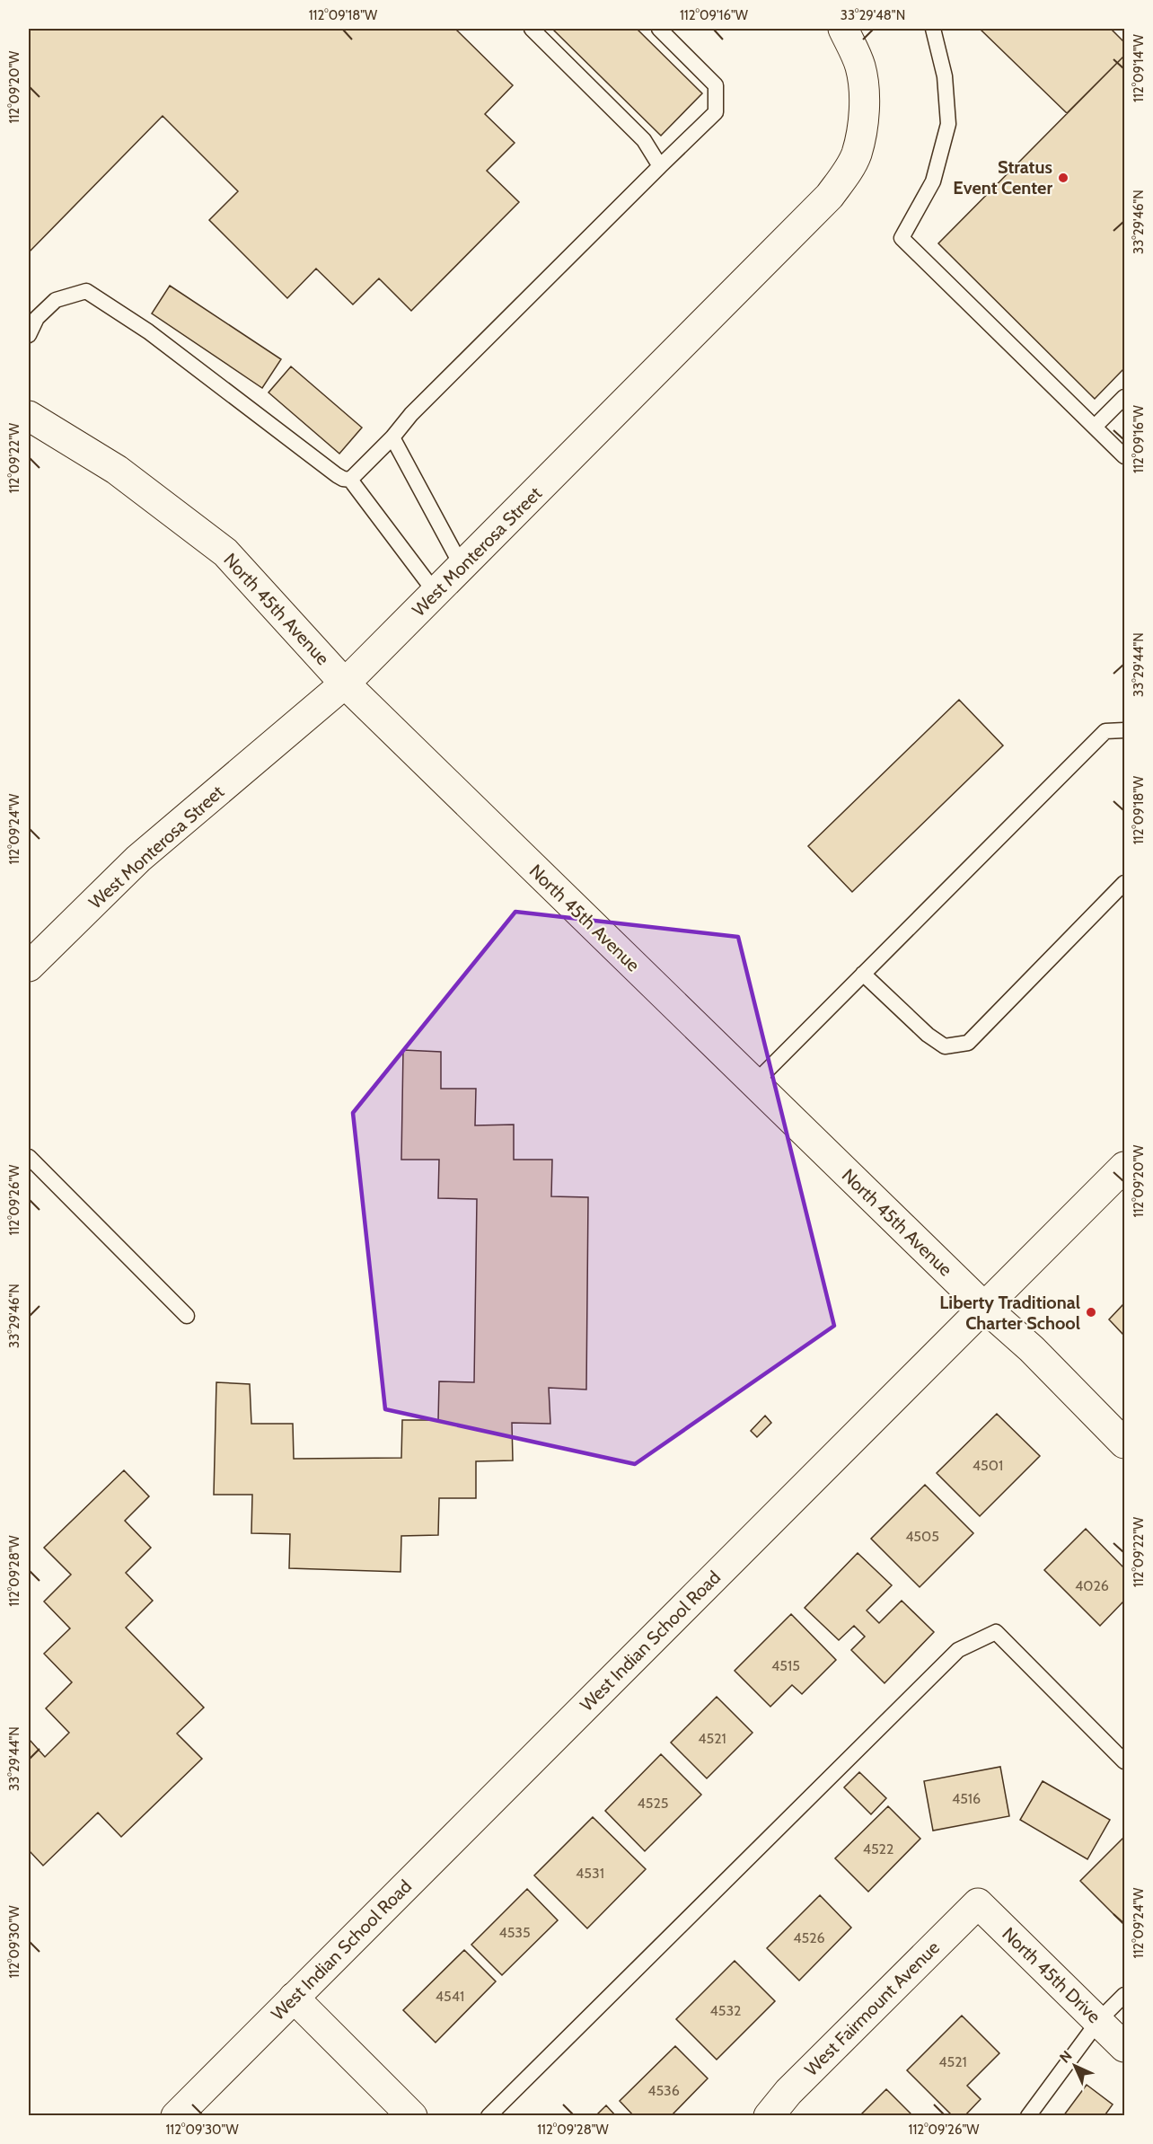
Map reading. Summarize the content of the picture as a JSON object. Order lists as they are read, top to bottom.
{
  "streets": {
    "street": [
      "West Monterosa Street",
      "North 45th Avenue",
      "West Indian School Road",
      "North 45th Drive",
      "West Fairmount Avenue"
    ]
  },
  "crossings": [
    ["West Monterosa Street", "North 45th Avenue"],
    ["North 45th Avenue", "West Indian School Road"],
    ["North 45th Drive", "West Fairmount Avenue"]
  ],
  "places": ["Stratus Event Center", "Liberty Traditional Charter School"],
  "house_numbers": [
    "4501",
    "4505",
    "4026",
    "4515",
    "4521",
    "4516",
    "4525",
    "4522",
    "4531",
    "4535",
    "4526",
    "4541",
    "4532",
    "4521",
    "4536"
  ],
  "north": "top left",
  "coordinates": [
    "112°09'18\"W",
    "112°09'16\"W",
    "33°29'48\"N",
    "112°09'14\"W",
    "112°09'20\"W",
    "33°29'46\"N",
    "112°09'22\"W",
    "33°29'44\"N",
    "112°09'24\"W",
    "112°09'26\"W",
    "112°09'28\"W",
    "112°09'30\"W"
  ]
}
